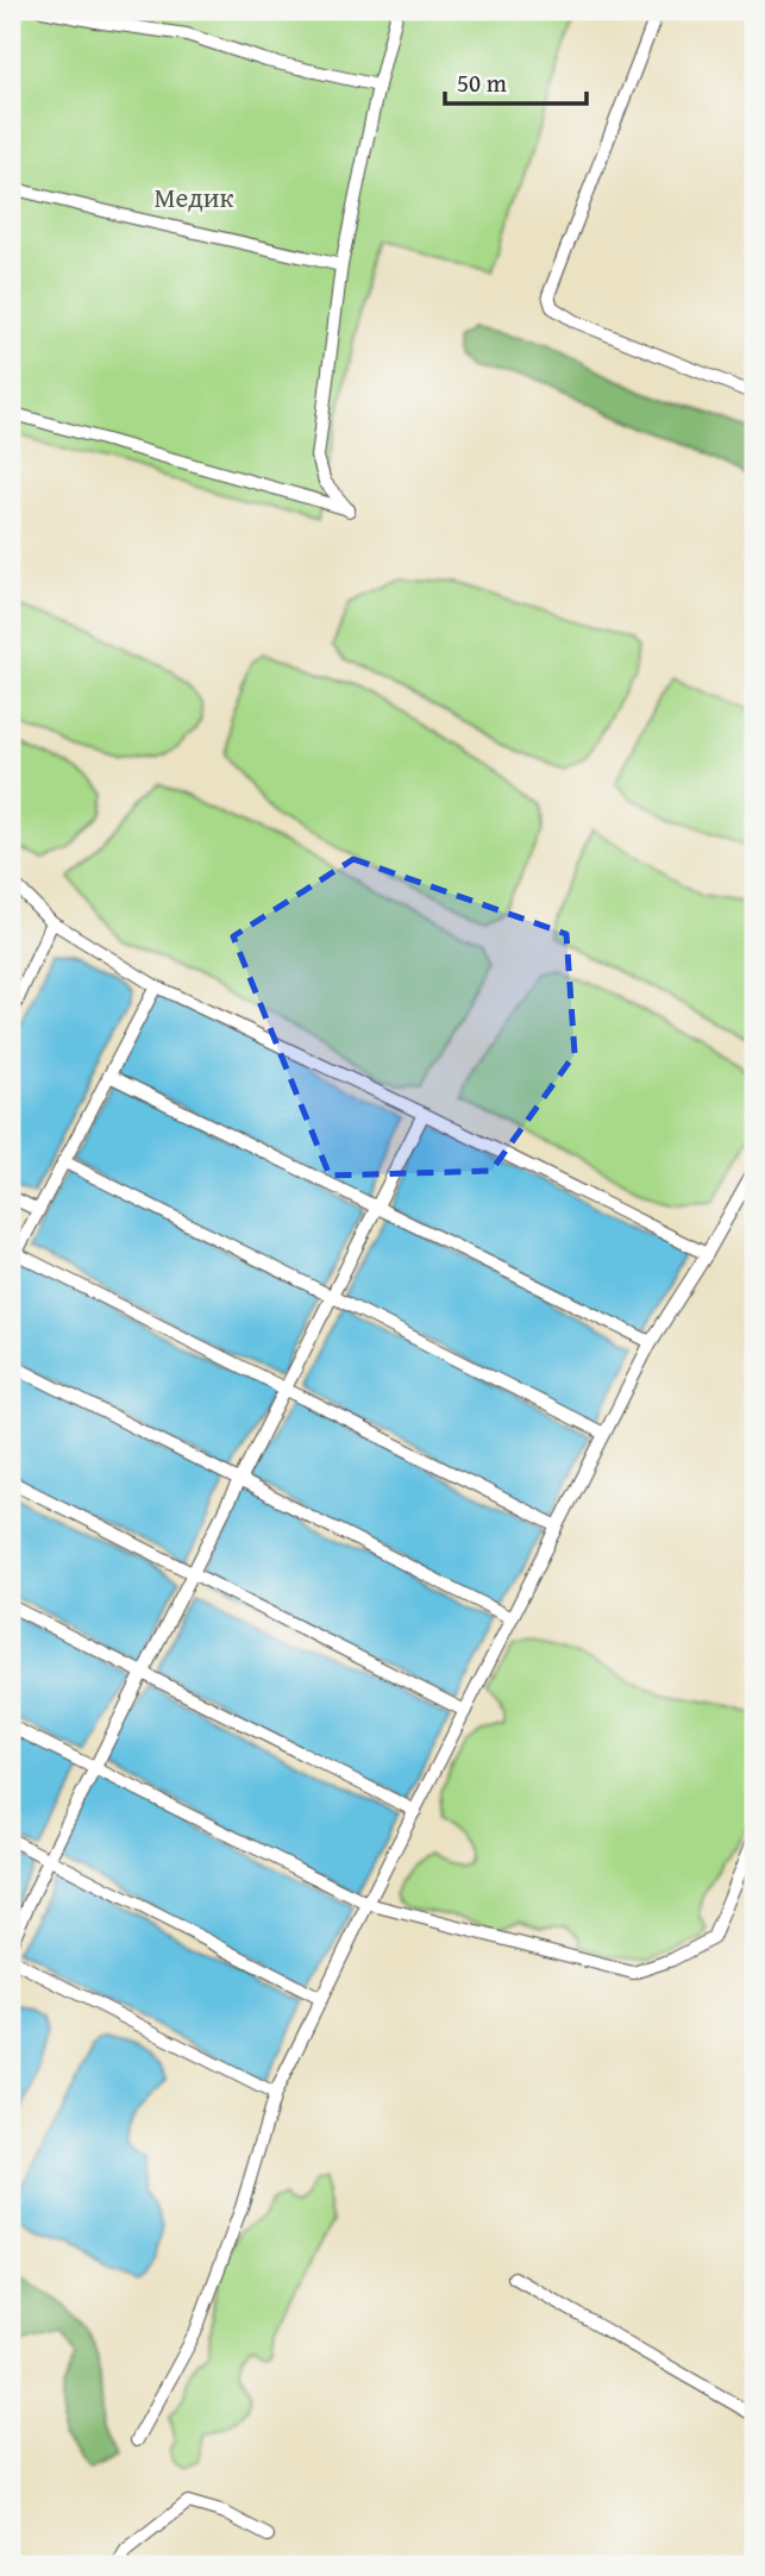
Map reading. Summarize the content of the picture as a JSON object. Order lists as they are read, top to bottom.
{
  "parks": ["Медик"],
  "scale_bar": "50 m"
}
